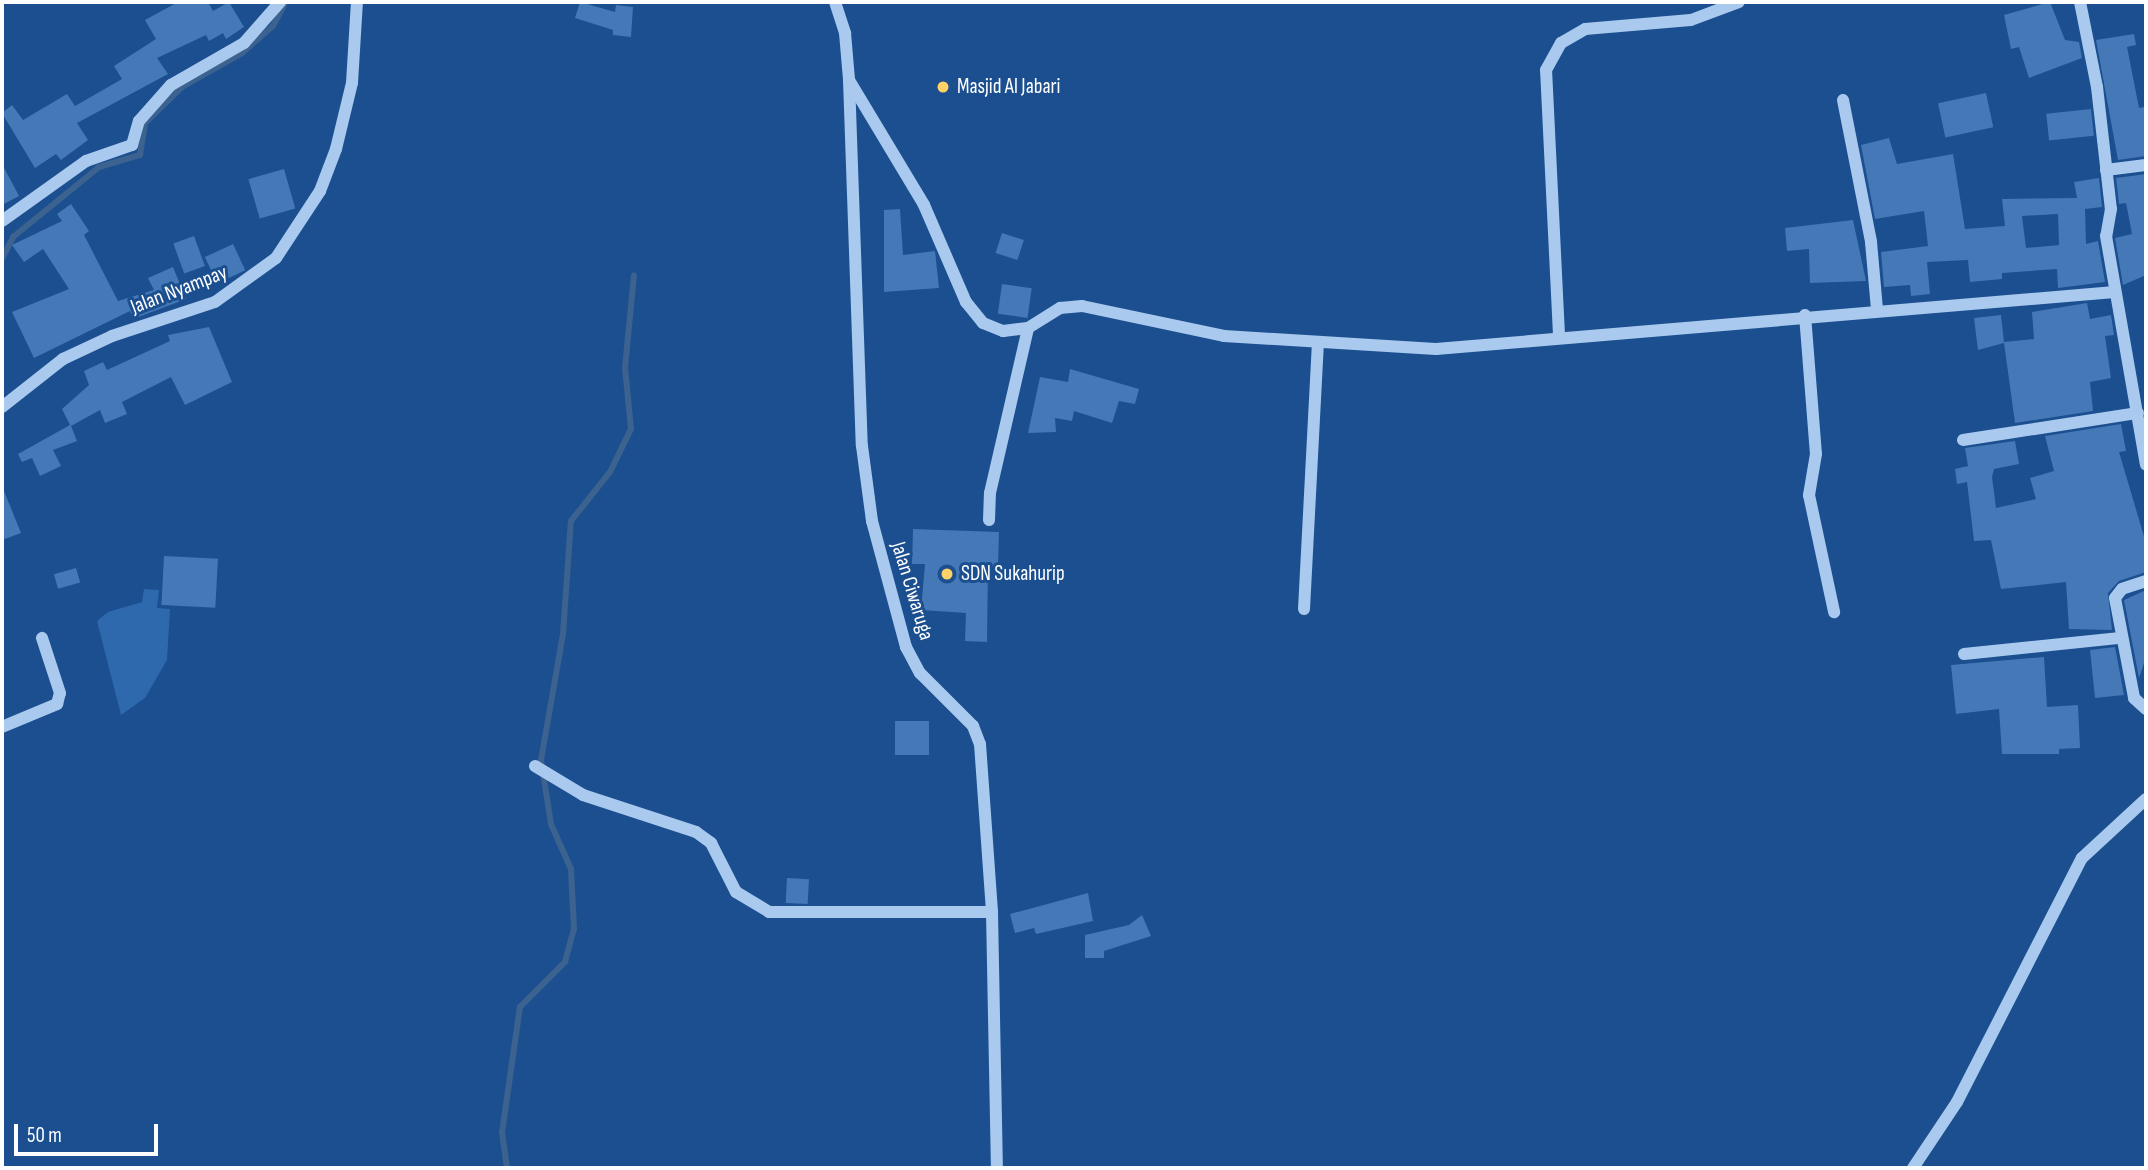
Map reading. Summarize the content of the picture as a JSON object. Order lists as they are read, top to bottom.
{
  "streets": {
    "street": ["Jalan Nyampay", "Jalan Ciwaruga"]
  },
  "places": ["Masjid Al Jabari", "SDN Sukahurip"],
  "scale_bar": "50 m"
}
